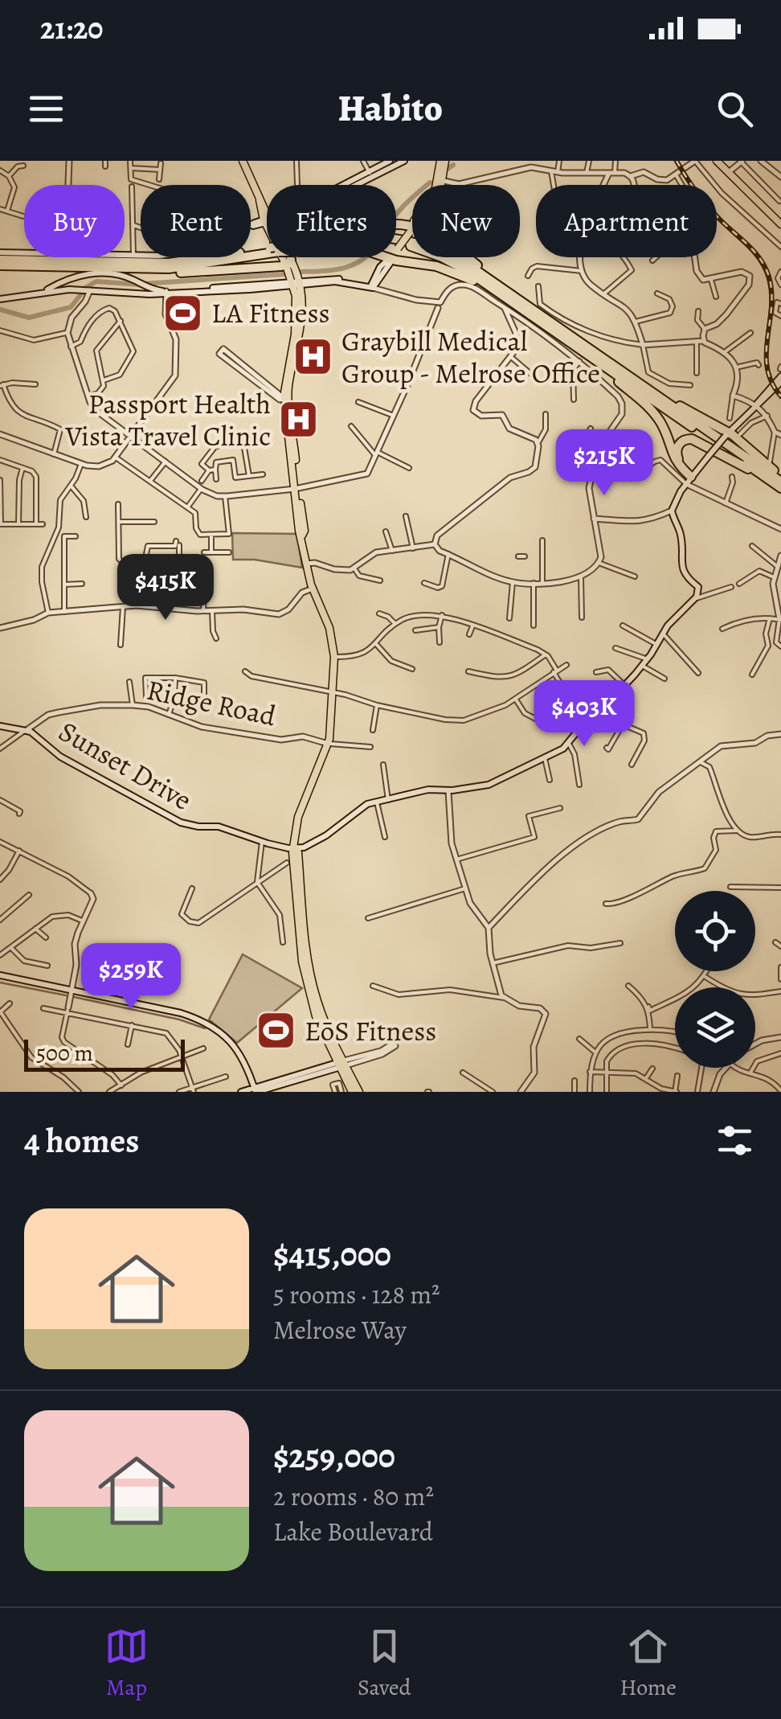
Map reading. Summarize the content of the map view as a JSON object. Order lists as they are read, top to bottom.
{
  "streets": {
    "main road": ["Sunset Drive"],
    "street": ["Ridge Road"]
  },
  "crossings": [
    ["Ridge Road", "Sunset Drive"]
  ],
  "places": {
    "sports": ["LA Fitness", "EōS Fitness"],
    "hospital": ["Graybill Medical Group - Melrose Office", "Passport Health Vista Travel Clinic"]
  },
  "scale_bar": "500 m",
  "page": {
    "status": "21:20",
    "header": "Habito",
    "chip": [
      "Buy",
      "Rent",
      "Filters",
      "New",
      "Apartment"
    ],
    "price": [
      "$215K",
      "$415K",
      "$403K",
      "$259K"
    ],
    "scale": "500 m",
    "heading": "4 homes",
    "list": [
      {
        "name": "$415,000",
        "note": "5 rooms · 128 m² · Melrose Way"
      },
      {
        "name": "$259,000",
        "note": "2 rooms · 80 m² · Lake Boulevard"
      }
    ],
    "tabs": ["Map", "Saved", "Home"]
  }
}
